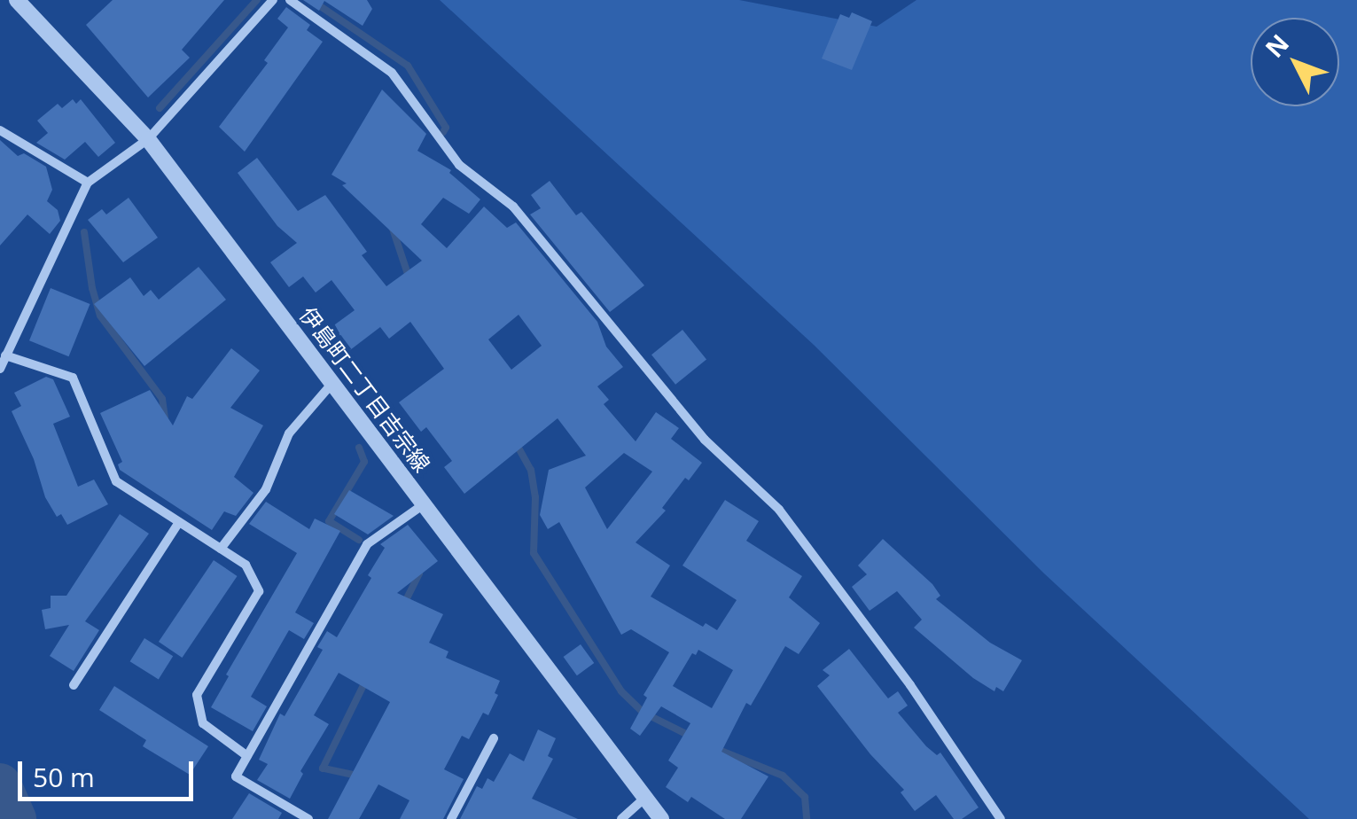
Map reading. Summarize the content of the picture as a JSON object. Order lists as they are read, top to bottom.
{
  "streets": {
    "street": ["伊島町二丁目吉宗線"]
  },
  "scale_bar": "50 m",
  "north": "top left"
}
